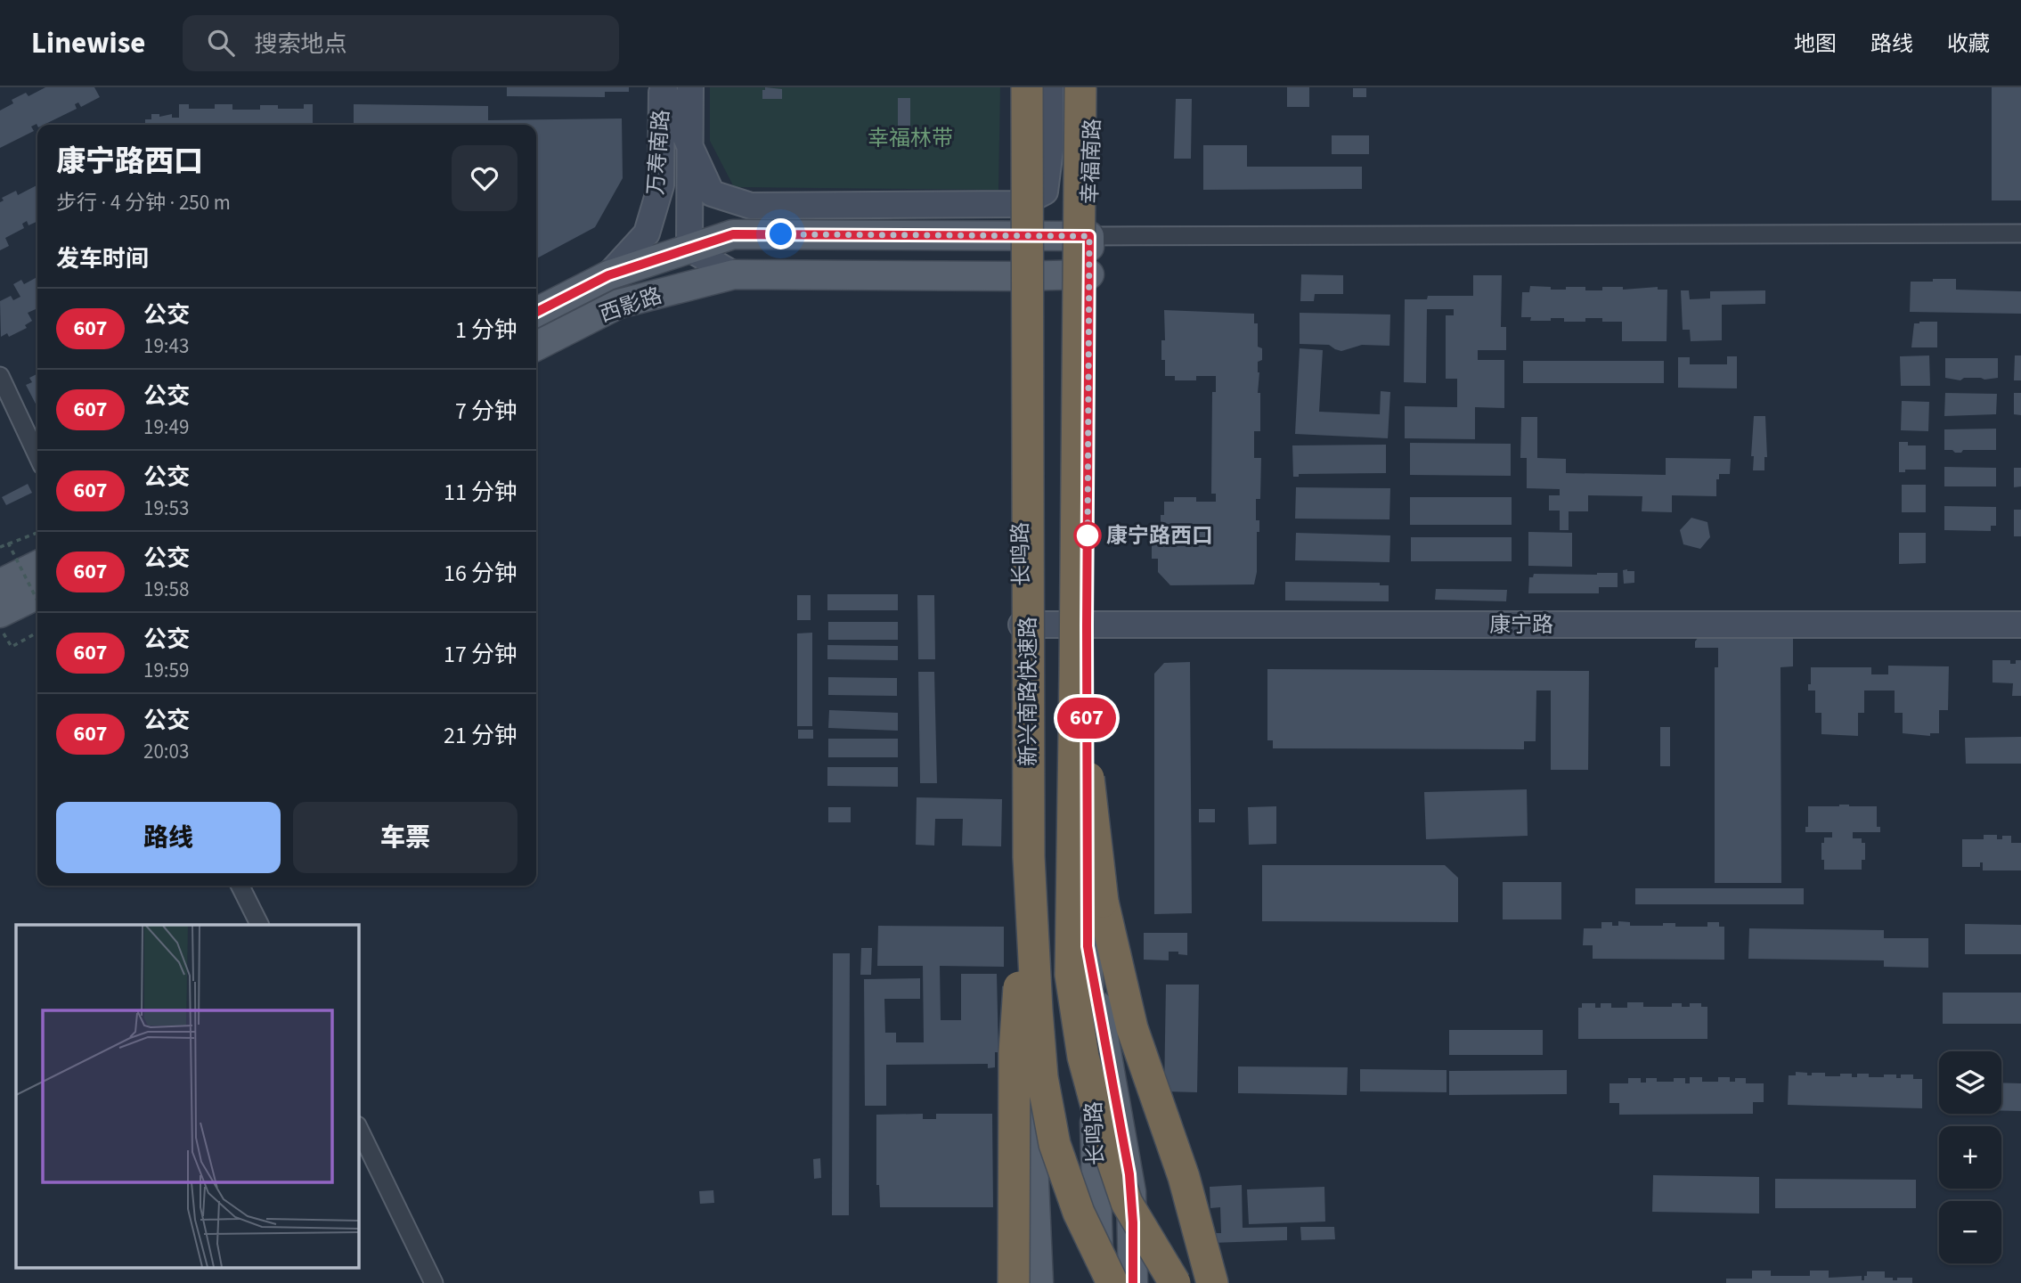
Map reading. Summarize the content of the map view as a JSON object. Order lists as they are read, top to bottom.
{
  "streets": {
    "highway": ["新兴南路快速路"],
    "main road": [
      "万寿南路",
      "幸福南路",
      "西影路",
      "长鸣路",
      "康宁路"
    ]
  },
  "crossings": [
    ["万寿南路", "西影路"],
    ["幸福南路", "长鸣路"],
    ["西影路", "长鸣路"],
    ["长鸣路", "康宁路"]
  ],
  "parks": ["幸福林带"],
  "places": ["康宁路西口"],
  "lines": ["bus line 607"],
  "page": {
    "header": "Linewise",
    "search": "搜索地点",
    "nav": ["地图", "路线", "收藏"],
    "on_map": "607",
    "heading": [
      ["康宁路西口", "步行 · 4 分钟 · 250 m"],
      "发车时间"
    ],
    "list": [
      {
        "mark": "607",
        "name": "公交",
        "note": "19:43",
        "value": "1 分钟"
      },
      {
        "mark": "607",
        "name": "公交",
        "note": "19:49",
        "value": "7 分钟"
      },
      {
        "mark": "607",
        "name": "公交",
        "note": "19:53",
        "value": "11 分钟"
      },
      {
        "mark": "607",
        "name": "公交",
        "note": "19:58",
        "value": "16 分钟"
      },
      {
        "mark": "607",
        "name": "公交",
        "note": "19:59",
        "value": "17 分钟"
      },
      {
        "mark": "607",
        "name": "公交",
        "note": "20:03",
        "value": "21 分钟"
      }
    ],
    "buttons": ["路线", "车票"],
    "map_buttons": ["+", "−"]
  }
}
